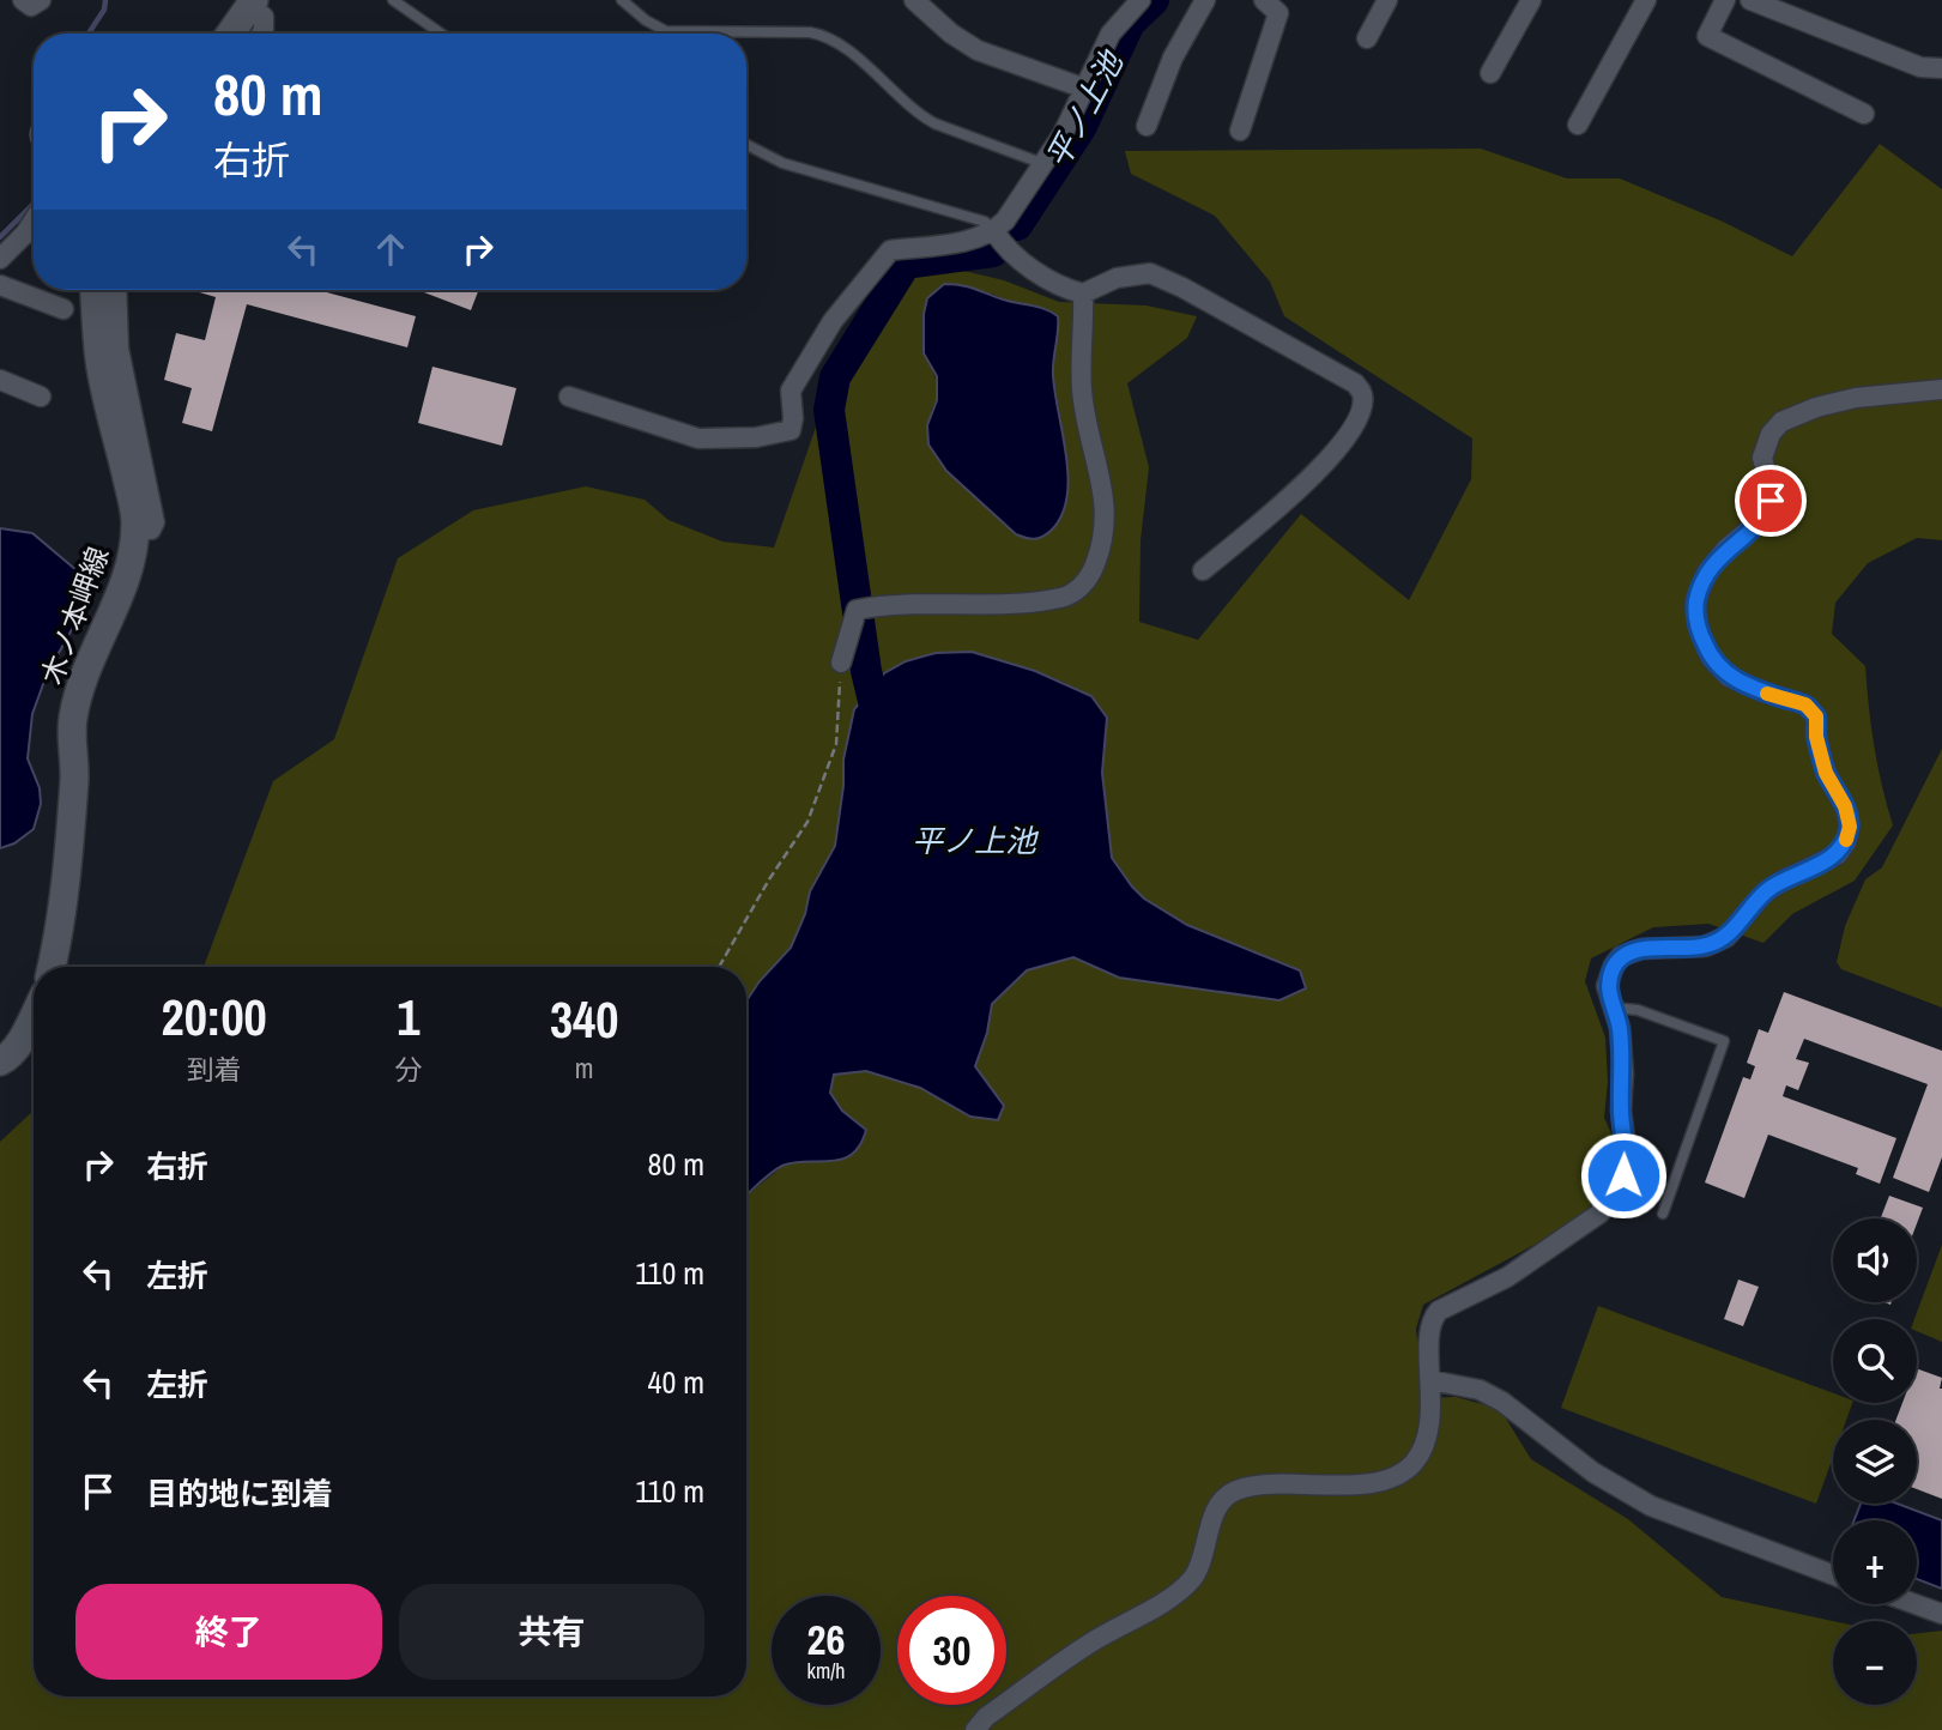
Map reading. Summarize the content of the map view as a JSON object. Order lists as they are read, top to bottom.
{
  "streets": {
    "main road": ["木ノ本岬線"]
  },
  "water": ["平ノ上池"],
  "page": {
    "turn": ["80 m", "右折"],
    "eta": [
      "20:00",
      "到着",
      "1",
      "分",
      "340",
      "m"
    ],
    "list": [
      {
        "name": "右折",
        "value": "80 m"
      },
      {
        "name": "左折",
        "value": "110 m"
      },
      {
        "name": "左折",
        "value": "40 m"
      },
      {
        "name": "目的地に到着",
        "value": "110 m"
      }
    ],
    "map_buttons": ["+", "−"],
    "buttons": ["終了", "共有"],
    "speed": "26 km/h",
    "limit": "30"
  }
}
